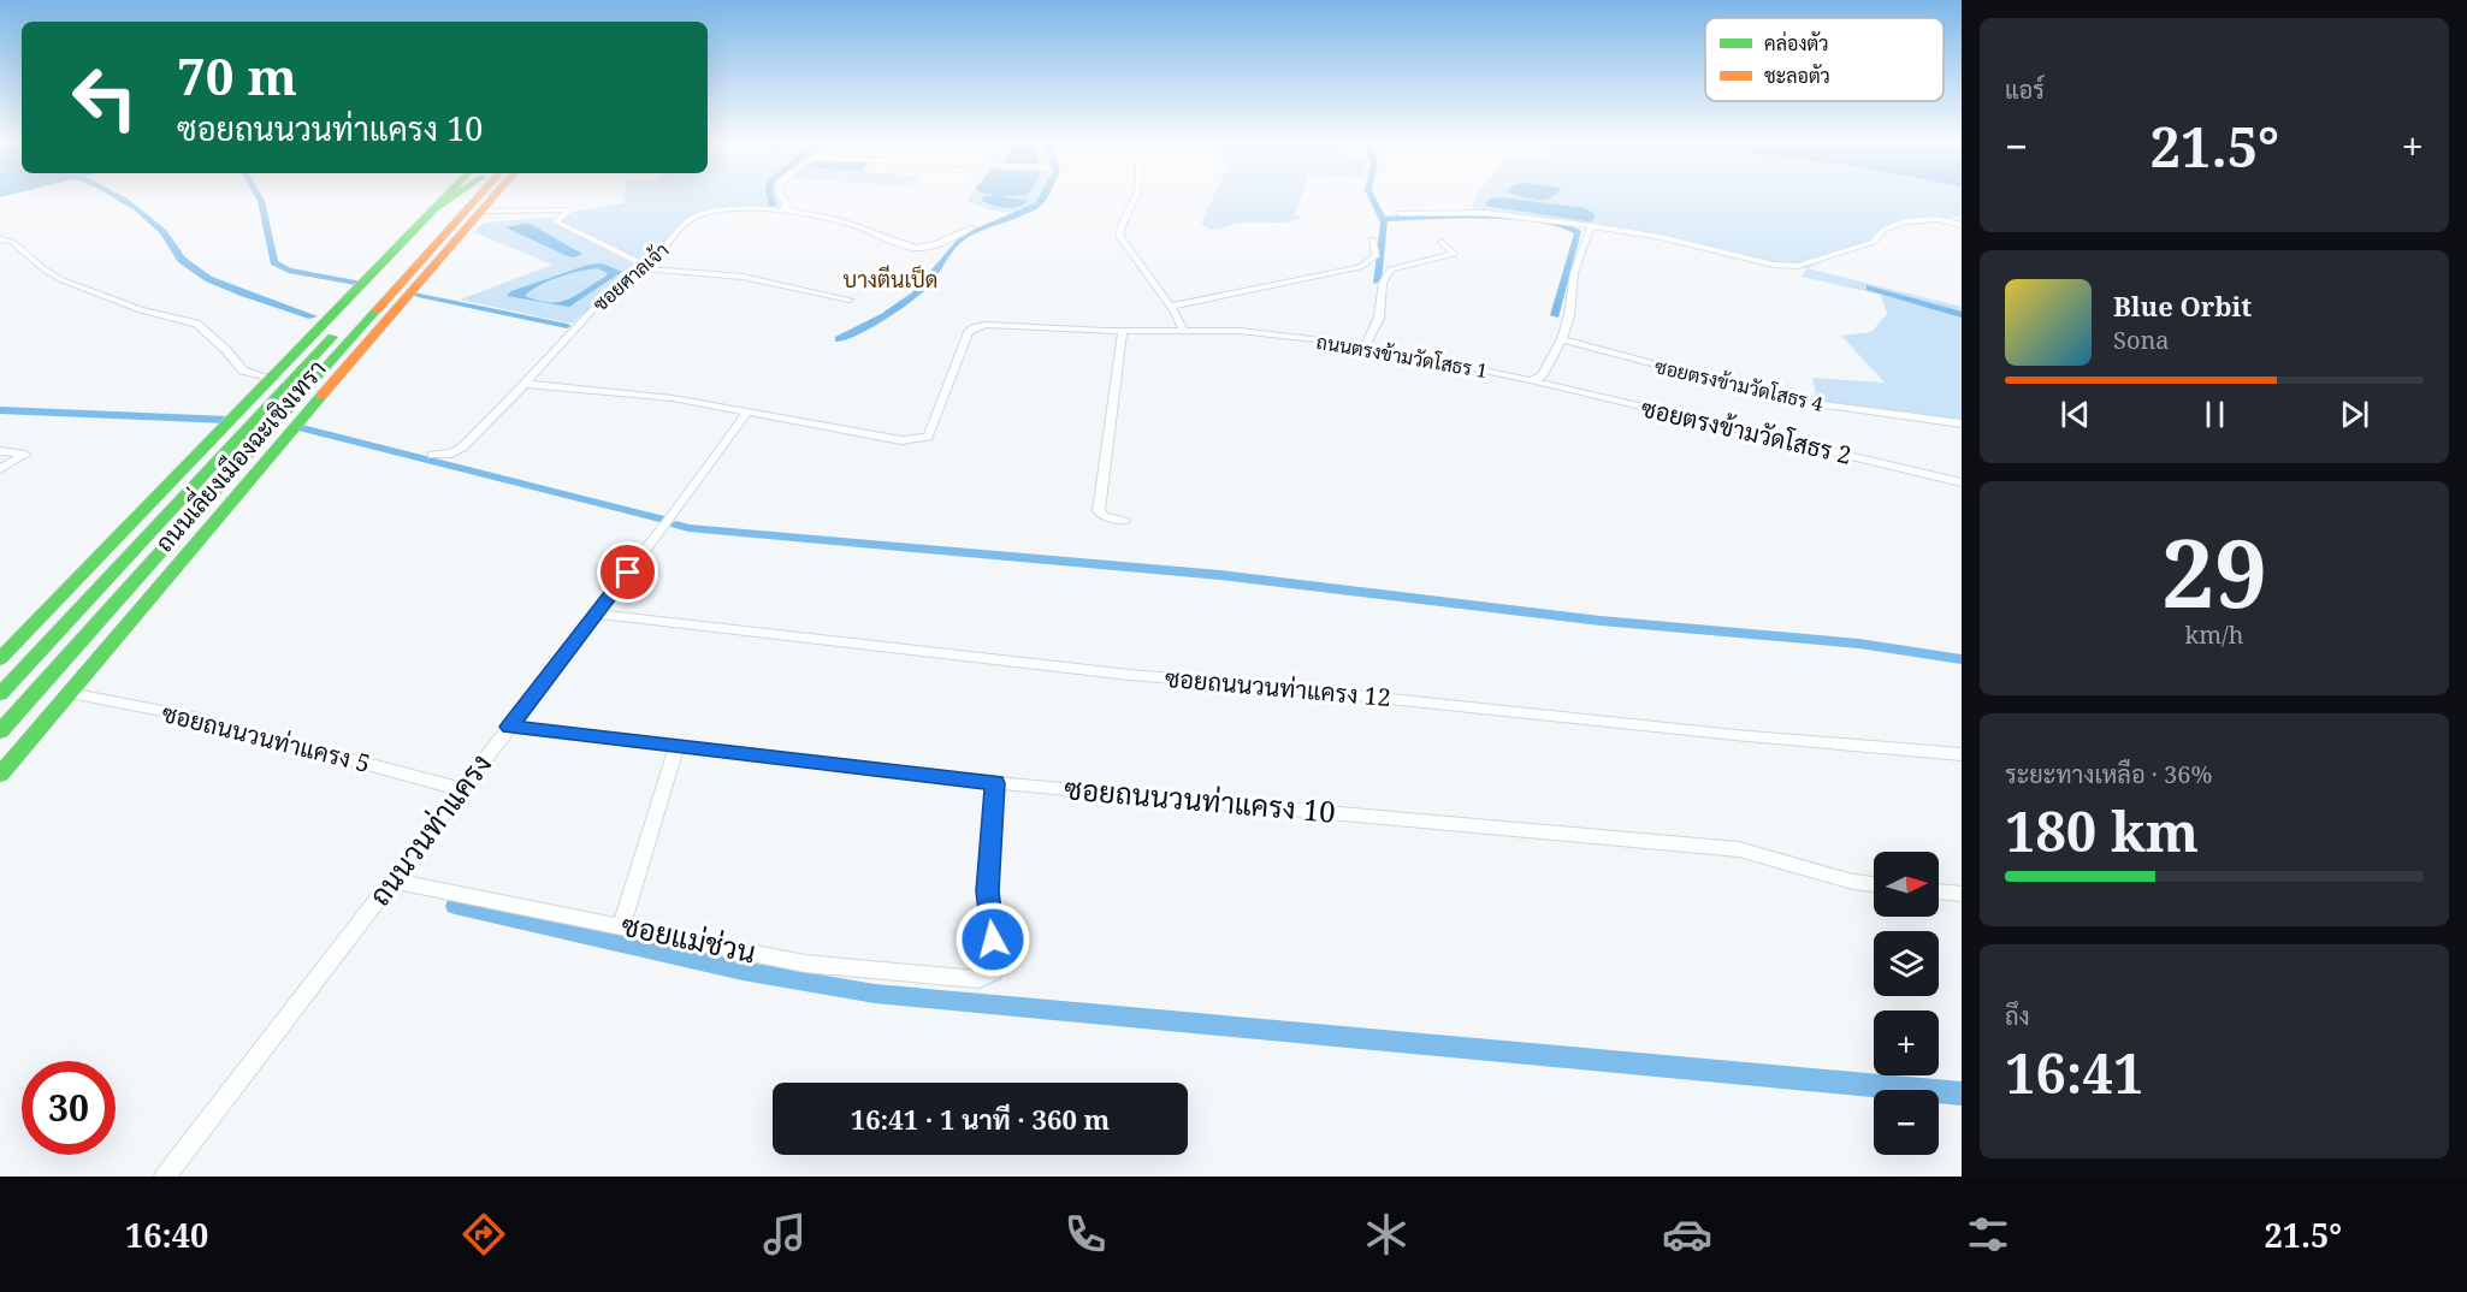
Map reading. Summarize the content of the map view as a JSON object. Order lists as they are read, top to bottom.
{
  "streets": {
    "main road": ["ถนนเลี่ยงเมืองฉะเชิงเทรา"],
    "street": [
      "ซอยศาลเจ้า",
      "ถนนตรงข้ามวัดโสธร 1",
      "ซอยตรงข้ามวัดโสธร 4",
      "ซอยตรงข้ามวัดโสธร 2",
      "ซอยถนนวนท่าแครง 12",
      "ซอยถนนวนท่าแครง 5",
      "ซอยถนนวนท่าแครง 10",
      "ถนนวนท่าแครง",
      "ซอยแม่ช่วน"
    ]
  },
  "crossings": [
    ["ถนนตรงข้ามวัดโสธร 1", "ซอยตรงข้ามวัดโสธร 2"],
    ["ถนนตรงข้ามวัดโสธร 1", "ถนนวนท่าแครง"],
    ["ถนนเลี่ยงเมืองฉะเชิงเทรา", "ซอยถนนวนท่าแครง 5"],
    ["ซอยถนนวนท่าแครง 12", "ถนนวนท่าแครง"],
    ["ซอยถนนวนท่าแครง 5", "ถนนวนท่าแครง"],
    ["ซอยถนนวนท่าแครง 10", "ถนนวนท่าแครง"],
    ["ซอยถนนวนท่าแครง 10", "ซอยแม่ช่วน"],
    ["ถนนวนท่าแครง", "ซอยแม่ช่วน"]
  ],
  "districts": ["บางตีนเป็ด"],
  "legend": ["คล่องตัว", "ชะลอตัว"],
  "north": "right",
  "page": {
    "tile": [
      "แอร์",
      ["29", "km/h"],
      ["ระยะทางเหลือ · 36%", "180 km"],
      ["ถึง", "16:41"]
    ],
    "turn": ["70 m", "ซอยถนนวนท่าแครง 10"],
    "heat": ["−", "21.5°", "+"],
    "song": ["Blue Orbit", "Sona"],
    "map_buttons": ["+", "−"],
    "limit": "30",
    "trip": "16:41 · 1 นาที · 360 m",
    "tabs": ["16:40", "21.5°"]
  }
}
